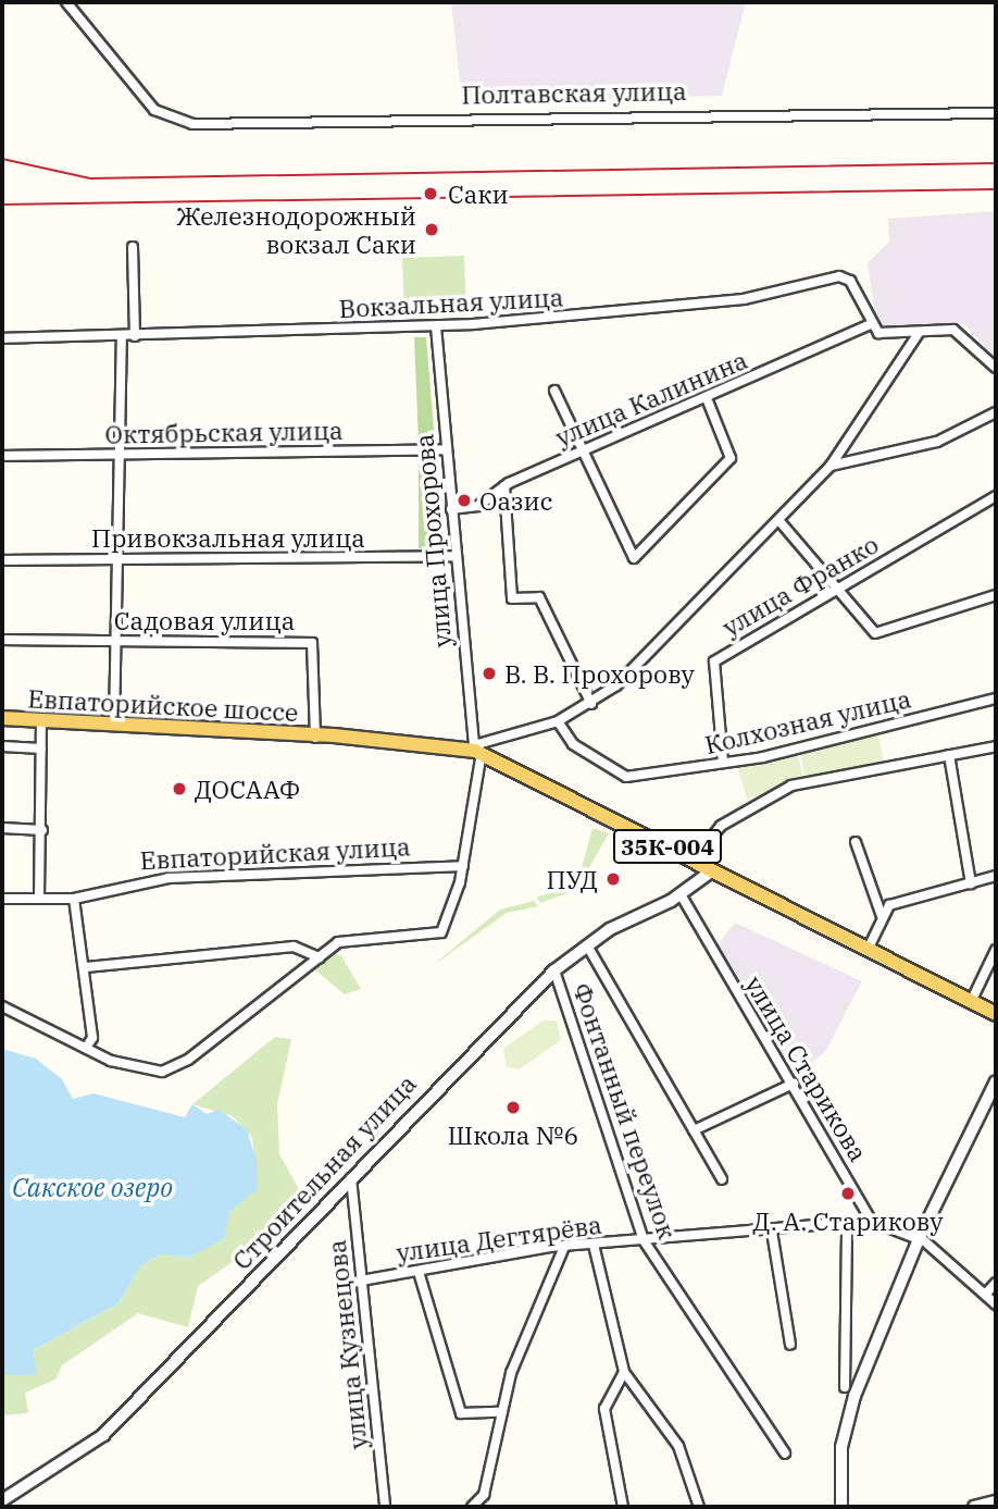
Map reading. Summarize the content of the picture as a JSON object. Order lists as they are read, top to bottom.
{
  "streets": {
    "main road": ["Евпаторийское шоссе", "35К-004"],
    "street": [
      "Полтавская улица",
      "Вокзальная улица",
      "улица Калинина",
      "Октябрьская улица",
      "Привокзальная улица",
      "улица Прохорова",
      "улица Франко",
      "Садовая улица",
      "Колхозная улица",
      "Евпаторийская улица",
      "улица Старикова",
      "Фонтанный переулок",
      "Строительная улица",
      "улица Дегтярёва",
      "улица Кузнецова"
    ]
  },
  "crossings": [
    ["Вокзальная улица", "улица Калинина"],
    ["Вокзальная улица", "улица Прохорова"],
    ["улица Калинина", "улица Прохорова"],
    ["Октябрьская улица", "улица Прохорова"],
    ["Привокзальная улица", "улица Прохорова"],
    ["улица Прохорова", "Евпаторийское шоссе"],
    ["улица Франко", "Колхозная улица"],
    ["Садовая улица", "Евпаторийское шоссе"],
    ["Евпаторийское шоссе", "Строительная улица"],
    ["улица Старикова", "Строительная улица"],
    ["улица Старикова", "улица Дегтярёва"],
    ["Фонтанный переулок", "Строительная улица"],
    ["Фонтанный переулок", "улица Дегтярёва"],
    ["Строительная улица", "улица Кузнецова"],
    ["улица Дегтярёва", "улица Кузнецова"]
  ],
  "water": ["Сакское озеро"],
  "places": [
    "Саки",
    "Железнодорожный вокзал Саки",
    "Оазис",
    "В. В. Прохорову",
    "ДОСААФ",
    "ПУД",
    "Школа №6",
    "Д. А. Старикову"
  ]
}
